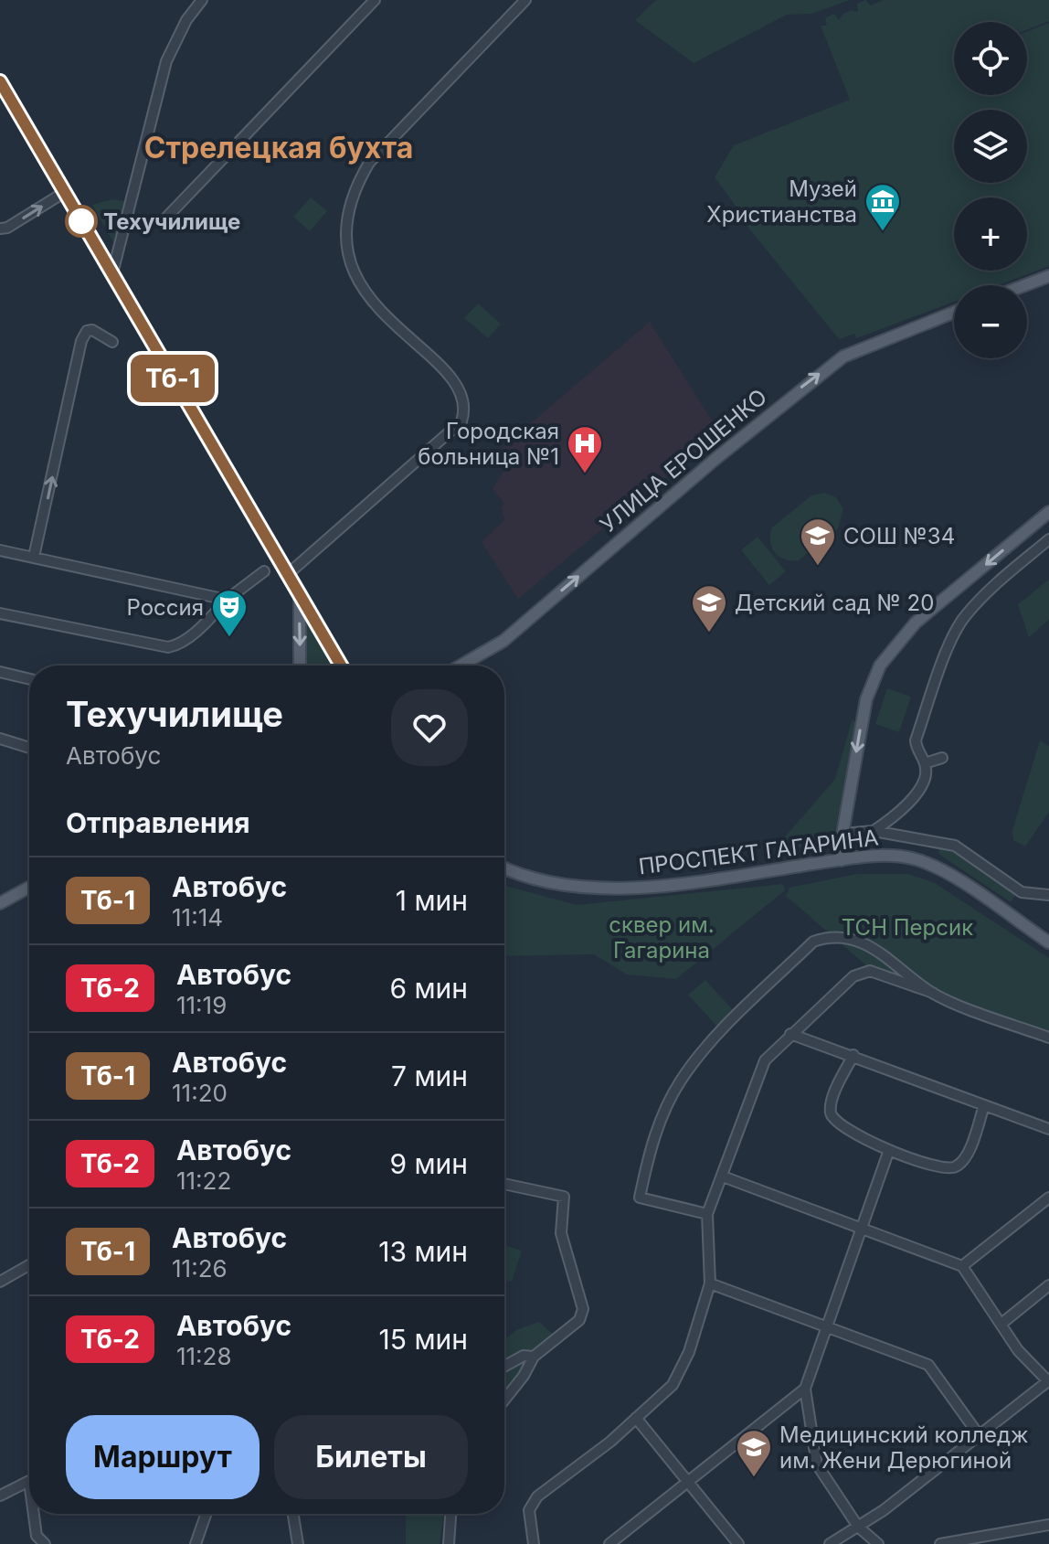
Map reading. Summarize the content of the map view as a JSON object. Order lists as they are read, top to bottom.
{
  "streets": {
    "main road": ["УЛИЦА ЕРОШЕНКО", "ПРОСПЕКТ ГАГАРИНА"]
  },
  "one_way": ["УЛИЦА ЕРОШЕНКО"],
  "districts": ["Стрелецкая бухта"],
  "parks": ["сквер им. Гагарина", "ТСН Персик"],
  "places": {
    "other": ["Техучилище"],
    "museum": ["Музей Христианства"],
    "hospital": ["Городская больница №1"],
    "school or university": ["СОШ №34", "Детский сад № 20", "Медицинский колледж им. Жени Дерюгиной"],
    "theatre": ["Россия"]
  },
  "lines": ["bus line Тб-1"],
  "page": {
    "on_map": "Тб-1",
    "map_buttons": ["+", "−"],
    "heading": [
      ["Техучилище", "Автобус"],
      "Отправления"
    ],
    "list": [
      {
        "mark": "Тб-1",
        "name": "Автобус",
        "note": "11:14",
        "value": "1 мин"
      },
      {
        "mark": "Тб-2",
        "name": "Автобус",
        "note": "11:19",
        "value": "6 мин"
      },
      {
        "mark": "Тб-1",
        "name": "Автобус",
        "note": "11:20",
        "value": "7 мин"
      },
      {
        "mark": "Тб-2",
        "name": "Автобус",
        "note": "11:22",
        "value": "9 мин"
      },
      {
        "mark": "Тб-1",
        "name": "Автобус",
        "note": "11:26",
        "value": "13 мин"
      },
      {
        "mark": "Тб-2",
        "name": "Автобус",
        "note": "11:28",
        "value": "15 мин"
      }
    ],
    "buttons": ["Маршрут", "Билеты"]
  }
}
